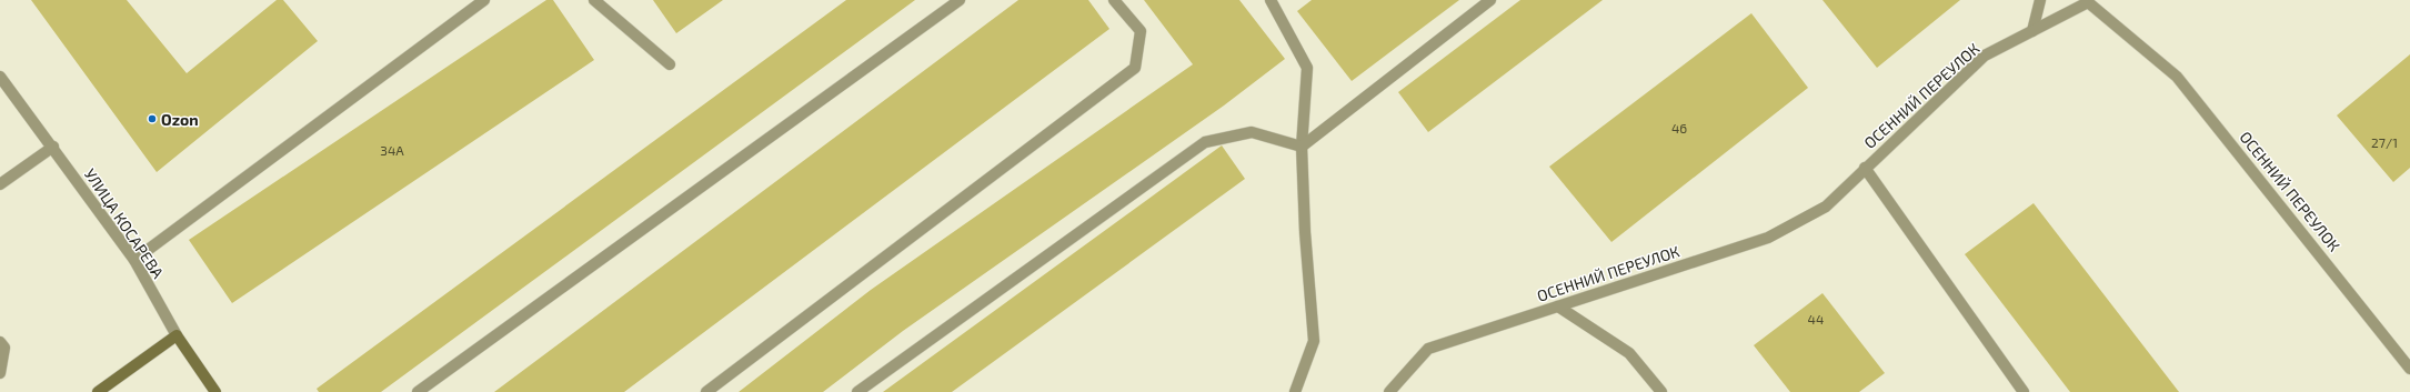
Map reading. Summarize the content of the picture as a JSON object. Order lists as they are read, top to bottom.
{
  "streets": {
    "street": ["ОСЕННИЙ ПЕРЕУЛОК", "УЛИЦА КОСАРЕВА"]
  },
  "places": ["Ozon"],
  "house_numbers": [
    "46",
    "27/1",
    "34А",
    "44"
  ]
}
